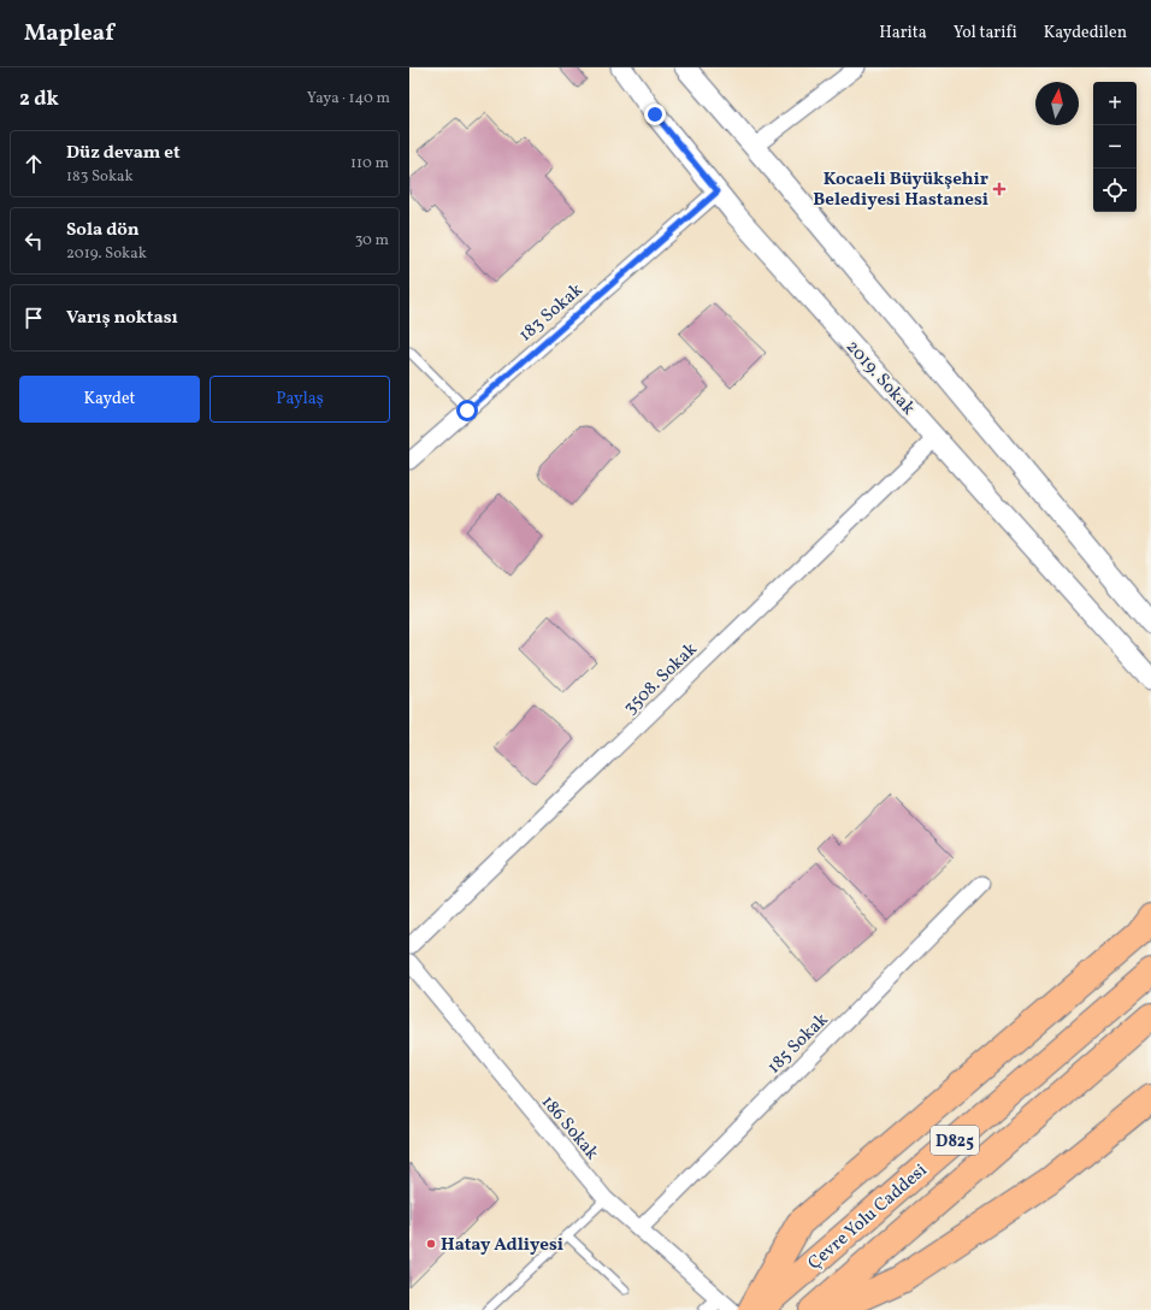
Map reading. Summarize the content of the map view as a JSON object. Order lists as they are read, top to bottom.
{
  "streets": {
    "highway": ["D825", "Çevre Yolu Caddesi"],
    "street": [
      "183 Sokak",
      "2019. Sokak",
      "3508. Sokak",
      "185 Sokak",
      "186 Sokak"
    ]
  },
  "crossings": [
    ["183 Sokak", "2019. Sokak"],
    ["2019. Sokak", "3508. Sokak"],
    ["185 Sokak", "186 Sokak"]
  ],
  "places": {
    "health": ["Kocaeli Büyükşehir Belediyesi Hastanesi"],
    "other": ["Hatay Adliyesi"]
  },
  "north": "top",
  "page": {
    "header": "Mapleaf",
    "nav": ["Harita", "Yol tarifi", "Kaydedilen"],
    "heading": ["2 dk", "Yaya · 140 m"],
    "map_buttons": ["+", "−"],
    "list": [
      ["Düz devam et", "183 Sokak", "110 m"],
      ["Sola dön", "2019. Sokak", "30 m"],
      "Varış noktası"
    ],
    "buttons": ["Kaydet", "Paylaş"]
  }
}
